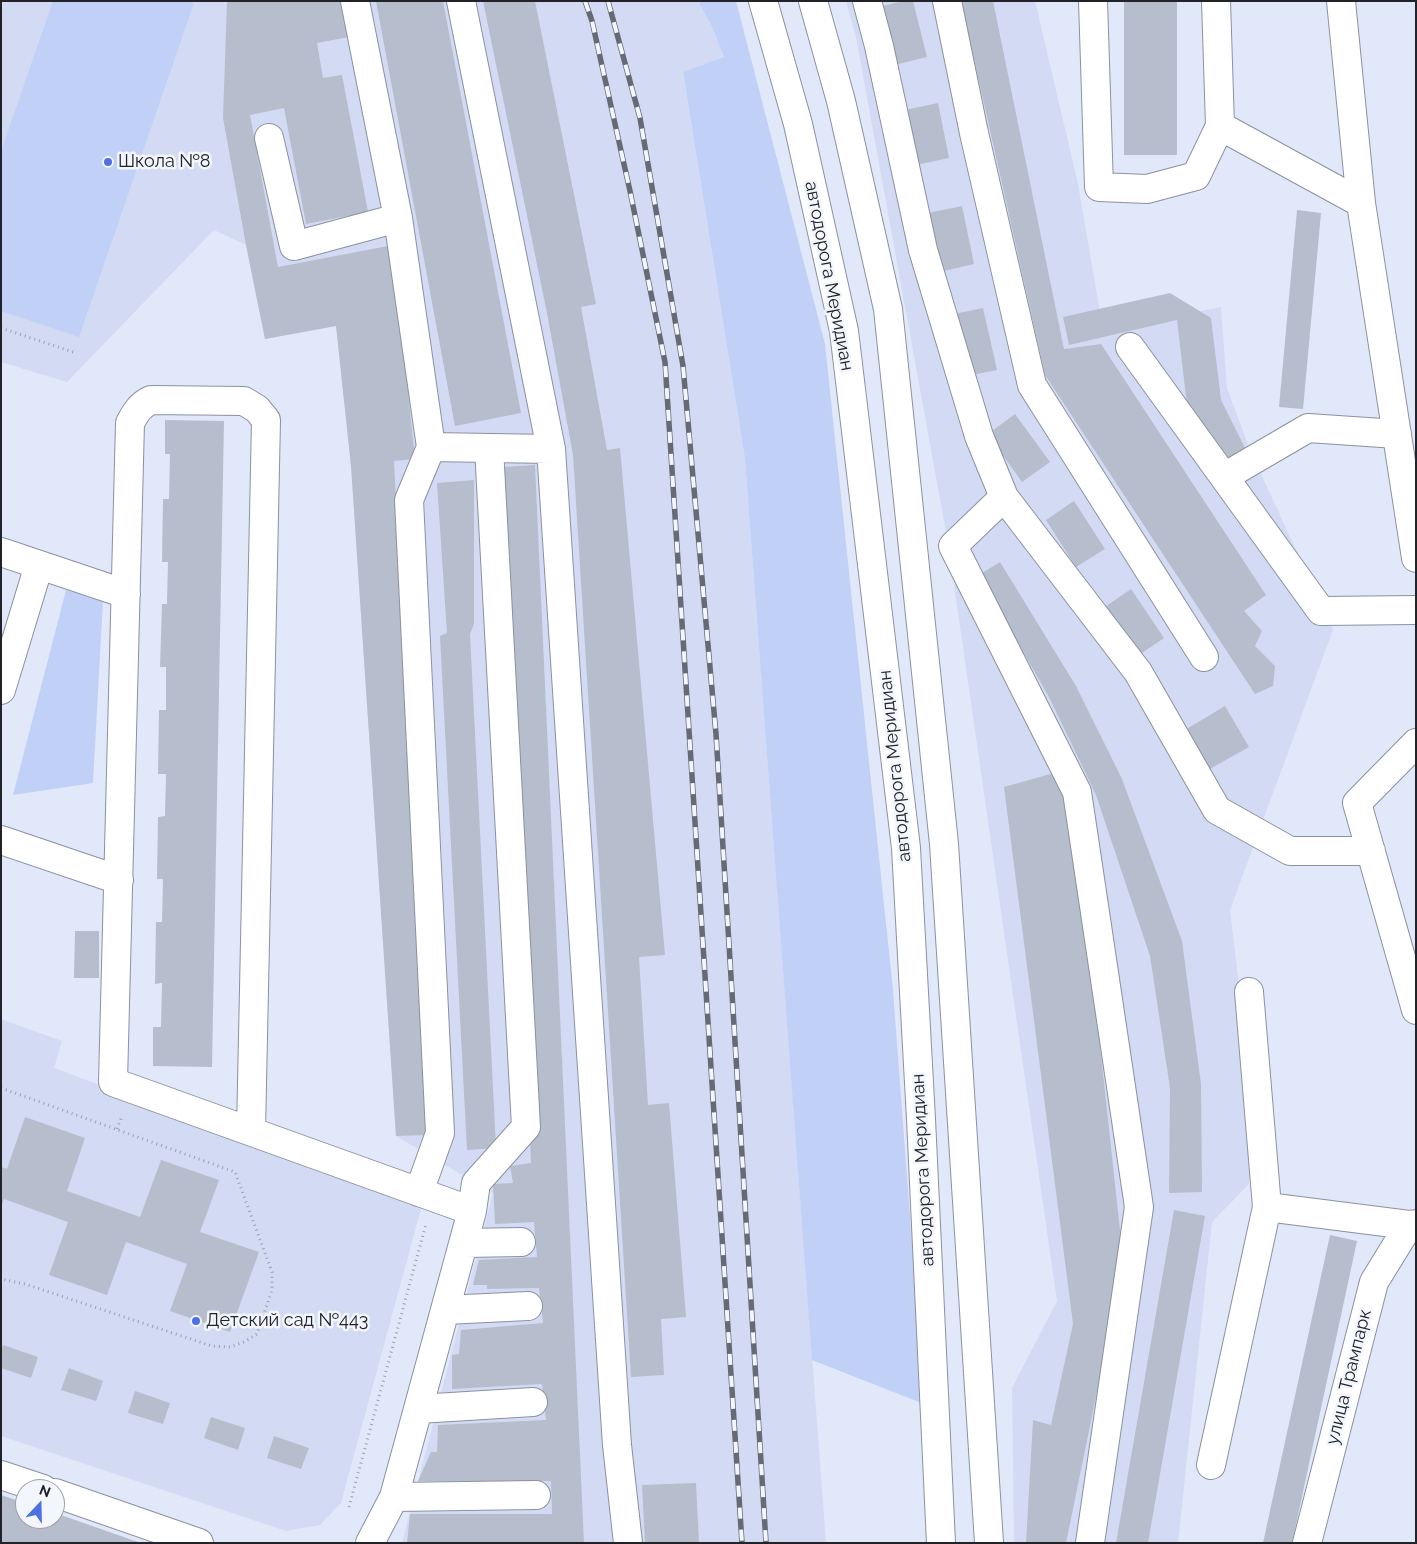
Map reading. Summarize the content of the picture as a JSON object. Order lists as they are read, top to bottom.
{
  "streets": {
    "main road": ["автодорога Меридиан", "улица Трампарк"]
  },
  "places": ["Школа №8", "Детский сад №443"],
  "north": "top"
}
